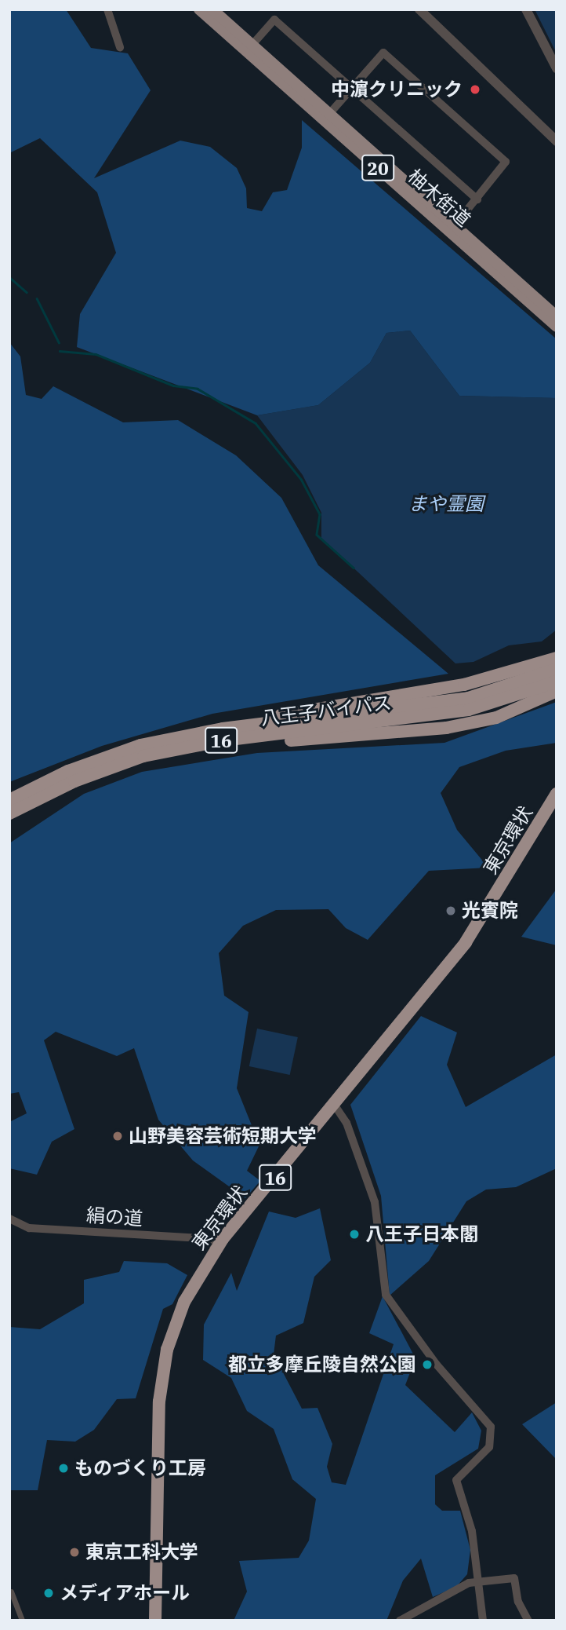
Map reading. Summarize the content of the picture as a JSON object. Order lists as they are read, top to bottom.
{
  "streets": {
    "highway": ["八王子バイパス", "16", "東京環状"],
    "main road": ["20", "柚木街道"],
    "street": ["絹の道"]
  },
  "crossings": [
    ["20", "柚木街道"],
    ["八王子バイパス", "16"],
    ["東京環状", "絹の道"]
  ],
  "parks": ["まや霊園"],
  "places": [
    "中濵クリニック",
    "光賓院",
    "山野美容芸術短期大学",
    "八王子日本閣",
    "都立多摩丘陵自然公園",
    "ものづくり工房",
    "東京工科大学",
    "メディアホール"
  ]
}
